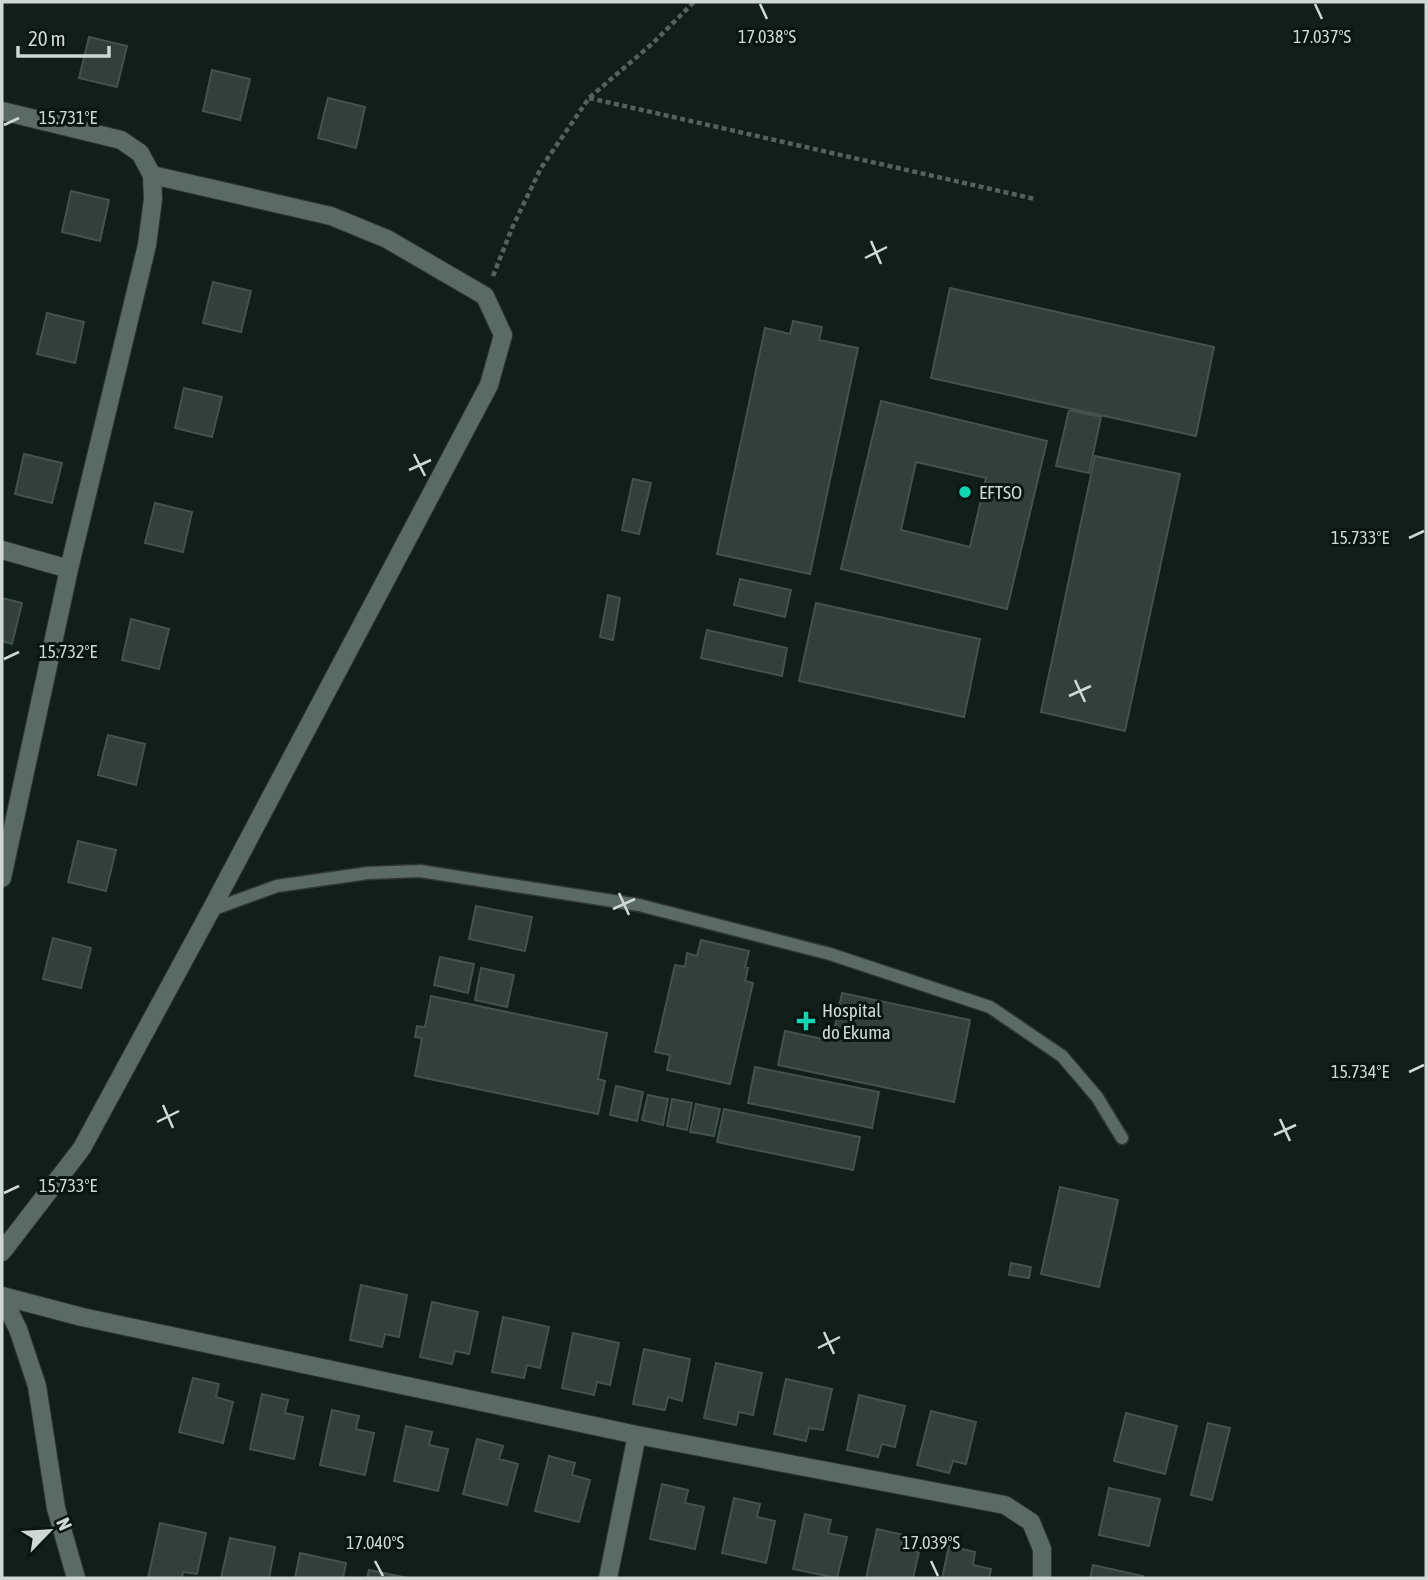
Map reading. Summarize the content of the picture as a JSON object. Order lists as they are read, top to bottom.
{
  "places": {
    "other": ["EFTSO"],
    "health": ["Hospital do Ekuma"]
  },
  "scale_bar": "20 m",
  "north": "top right",
  "coordinates": [
    "17.038°S",
    "17.037°S",
    "15.731°E",
    "15.733°E",
    "15.732°E",
    "15.734°E",
    "17.039°S",
    "17.040°S"
  ]
}
